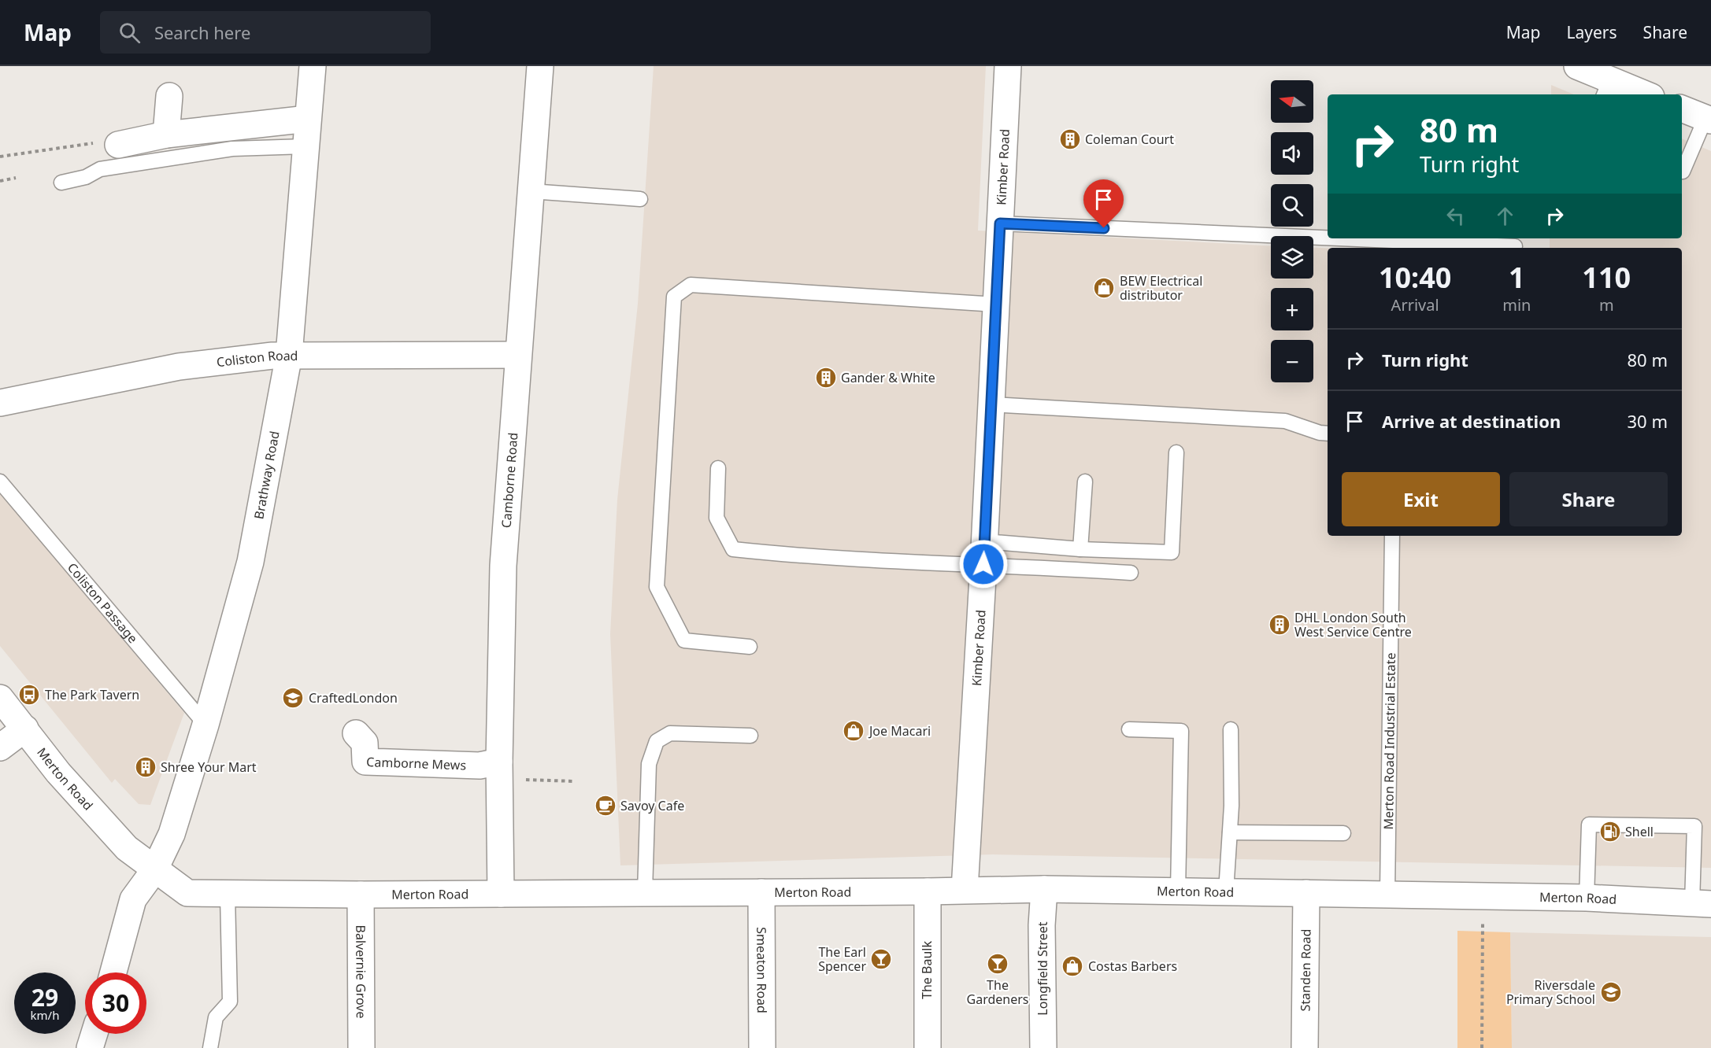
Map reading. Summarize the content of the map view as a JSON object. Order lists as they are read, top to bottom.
{
  "streets": {
    "street": [
      "Kimber Road",
      "Coliston Road",
      "Brathway Road",
      "Camborne Road",
      "Camborne Mews",
      "Merton Road",
      "Longfield Street",
      "Smeaton Road",
      "The Baulk",
      "Standen Road",
      "Balvernie Grove"
    ],
    "lane": ["Coliston Passage", "Merton Road Industrial Estate"]
  },
  "crossings": [
    ["Kimber Road", "Merton Road"],
    ["Coliston Road", "Brathway Road"],
    ["Coliston Road", "Camborne Road"],
    ["Brathway Road", "Coliston Passage"],
    ["Brathway Road", "Merton Road"],
    ["Camborne Road", "Camborne Mews"],
    ["Camborne Road", "Merton Road"],
    ["Merton Road Industrial Estate", "Merton Road"],
    ["Merton Road", "Longfield Street"],
    ["Merton Road", "Smeaton Road"],
    ["Merton Road", "The Baulk"],
    ["Merton Road", "Standen Road"],
    ["Merton Road", "Balvernie Grove"]
  ],
  "places": {
    "building": [
      "Coleman Court",
      "Gander & White",
      "DHL London South West Service Centre",
      "Shree Your Mart"
    ],
    "shop": ["BEW Electrical distributor", "Joe Macari", "Costas Barbers"],
    "bus stop": ["The Park Tavern"],
    "school or university": ["CraftedLondon", "Riversdale Primary School"],
    "cafe": ["Savoy Cafe"],
    "fuel station": ["Shell"],
    "bar": ["The Earl Spencer", "The Gardeners"]
  },
  "north": "left",
  "page": {
    "header": "Map",
    "search": "Search here",
    "nav": ["Map", "Layers", "Share"],
    "map_buttons": ["+", "−"],
    "turn": ["80 m", "Turn right"],
    "eta": [
      "10:40",
      "Arrival",
      "1",
      "min",
      "110",
      "m"
    ],
    "list": [
      {
        "name": "Turn right",
        "value": "80 m"
      },
      {
        "name": "Arrive at destination",
        "value": "30 m"
      }
    ],
    "buttons": ["Exit", "Share"],
    "speed": "29 km/h",
    "limit": "30"
  }
}
